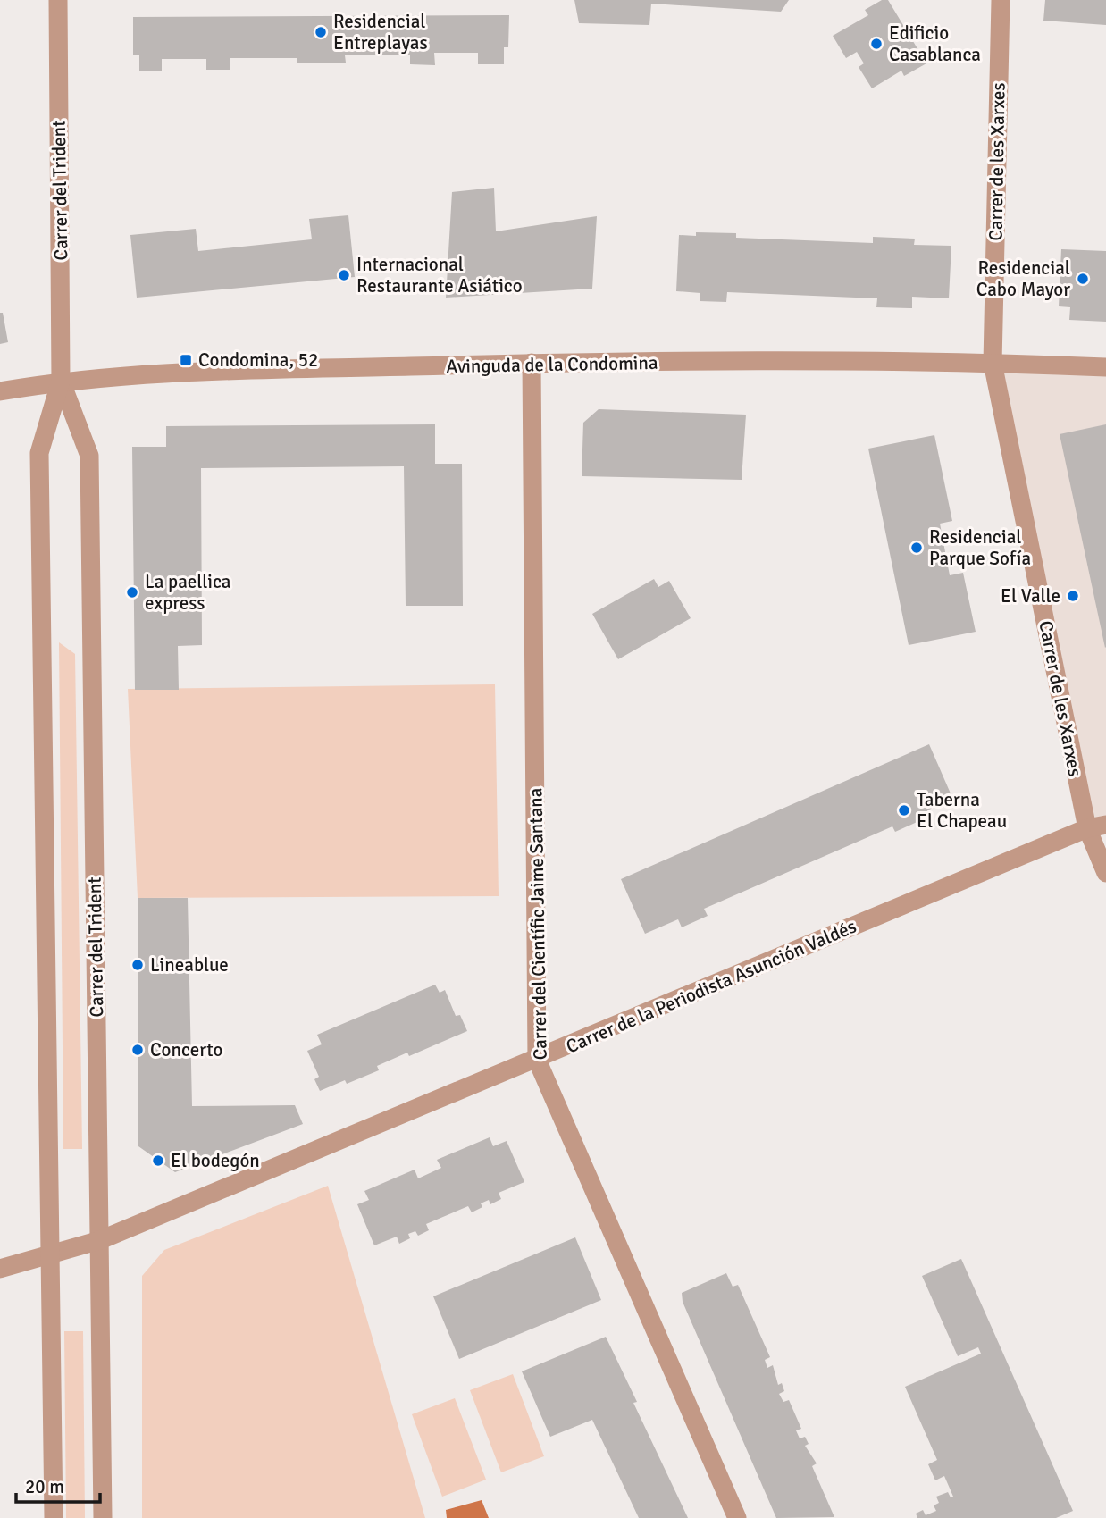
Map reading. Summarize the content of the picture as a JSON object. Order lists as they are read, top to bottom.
{
  "streets": {
    "street": [
      "Carrer de les Xarxes",
      "Carrer del Trident",
      "Avinguda de la Condomina",
      "Carrer del Científic Jaime Santana",
      "Carrer de la Periodista Asunción Valdés"
    ]
  },
  "crossings": [
    ["Carrer de les Xarxes", "Avinguda de la Condomina"],
    ["Carrer de les Xarxes", "Carrer de la Periodista Asunción Valdés"],
    ["Carrer del Trident", "Avinguda de la Condomina"],
    ["Carrer del Trident", "Carrer de la Periodista Asunción Valdés"],
    ["Avinguda de la Condomina", "Carrer del Científic Jaime Santana"],
    ["Carrer del Científic Jaime Santana", "Carrer de la Periodista Asunción Valdés"]
  ],
  "places": {
    "other": [
      "Residencial Entreplayas",
      "Edificio Casablanca",
      "Internacional Restaurante Asiático",
      "Residencial Cabo Mayor",
      "Residencial Parque Sofía",
      "La paellica express",
      "El Valle",
      "Taberna El Chapeau",
      "Lineablue",
      "Concerto",
      "El bodegón"
    ],
    "transit": ["Condomina, 52"]
  },
  "scale_bar": "20 m"
}
